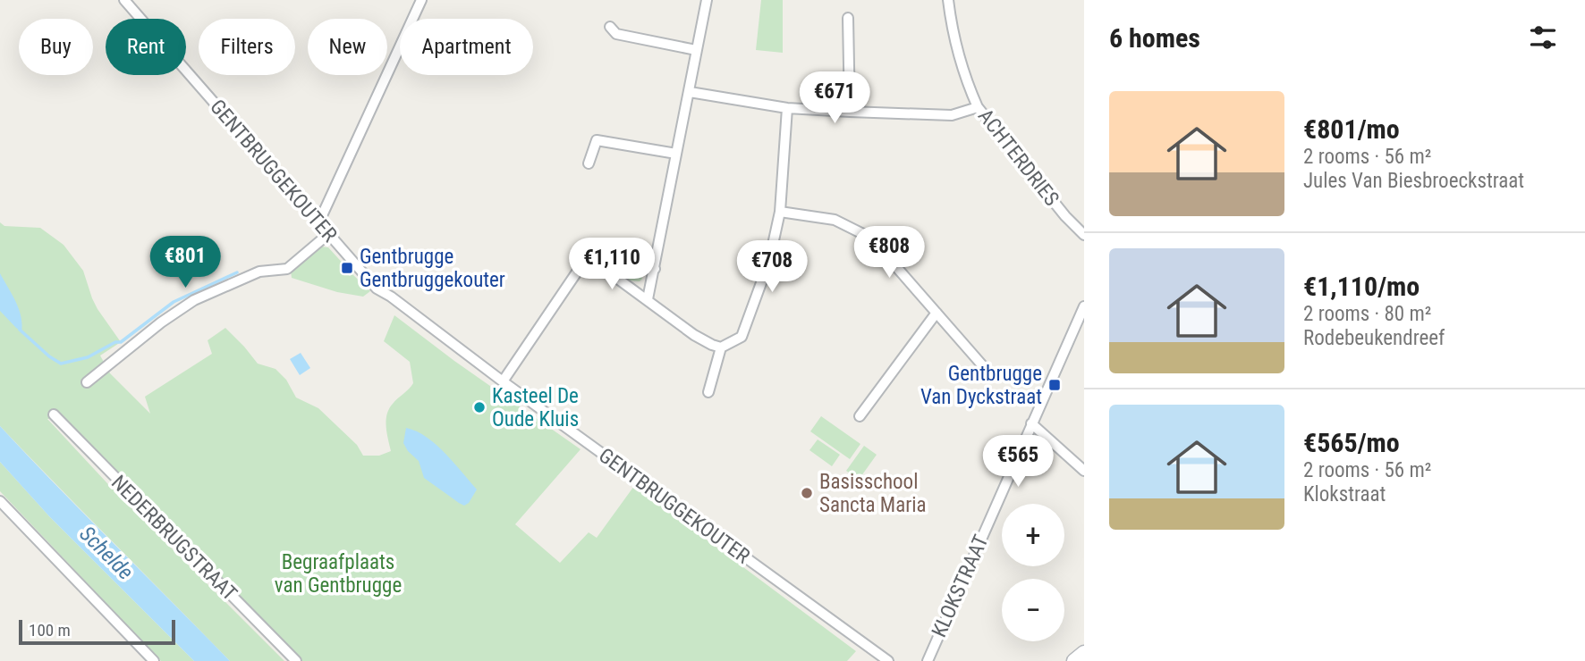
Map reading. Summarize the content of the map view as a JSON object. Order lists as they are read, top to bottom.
{
  "streets": {
    "street": [
      "ACHTERDRIES",
      "GENTBRUGGEKOUTER",
      "NEDERBRUGSTRAAT",
      "KLOKSTRAAT"
    ]
  },
  "water": ["Schelde"],
  "parks": ["Begraafplaats van Gentbrugge"],
  "places": {
    "transit": ["Gentbrugge Gentbruggekouter", "Gentbrugge Van Dyckstraat"],
    "other": ["Kasteel De Oude Kluis", "Basisschool Sancta Maria"]
  },
  "scale_bar": "100 m",
  "page": {
    "heading": "6 homes",
    "chip": [
      "Buy",
      "Rent",
      "Filters",
      "New",
      "Apartment"
    ],
    "price": [
      "€671",
      "€808",
      "€801",
      "€1,110",
      "€708",
      "€565"
    ],
    "list": [
      {
        "name": "€801/mo",
        "note": "2 rooms · 56 m² · Jules Van Biesbroeckstraat"
      },
      {
        "name": "€1,110/mo",
        "note": "2 rooms · 80 m² · Rodebeukendreef"
      },
      {
        "name": "€565/mo",
        "note": "2 rooms · 56 m² · Klokstraat"
      }
    ],
    "map_buttons": ["+", "−"],
    "scale": "100 m"
  }
}
